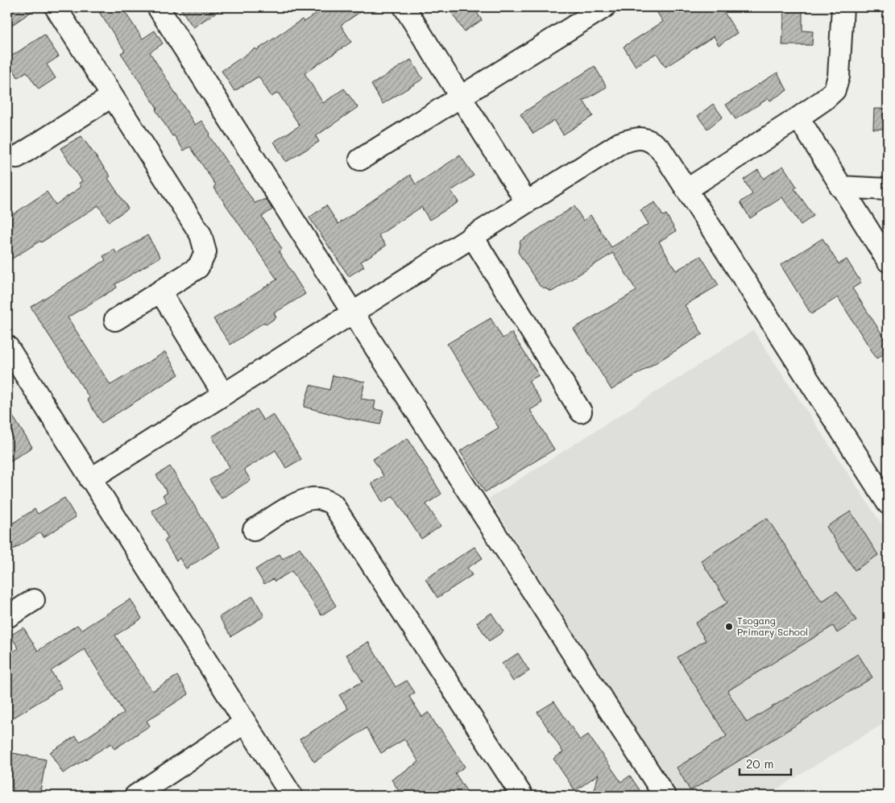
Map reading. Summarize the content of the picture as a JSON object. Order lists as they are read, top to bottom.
{
  "places": ["Tsogang Primary School"],
  "scale_bar": "20 m"
}
